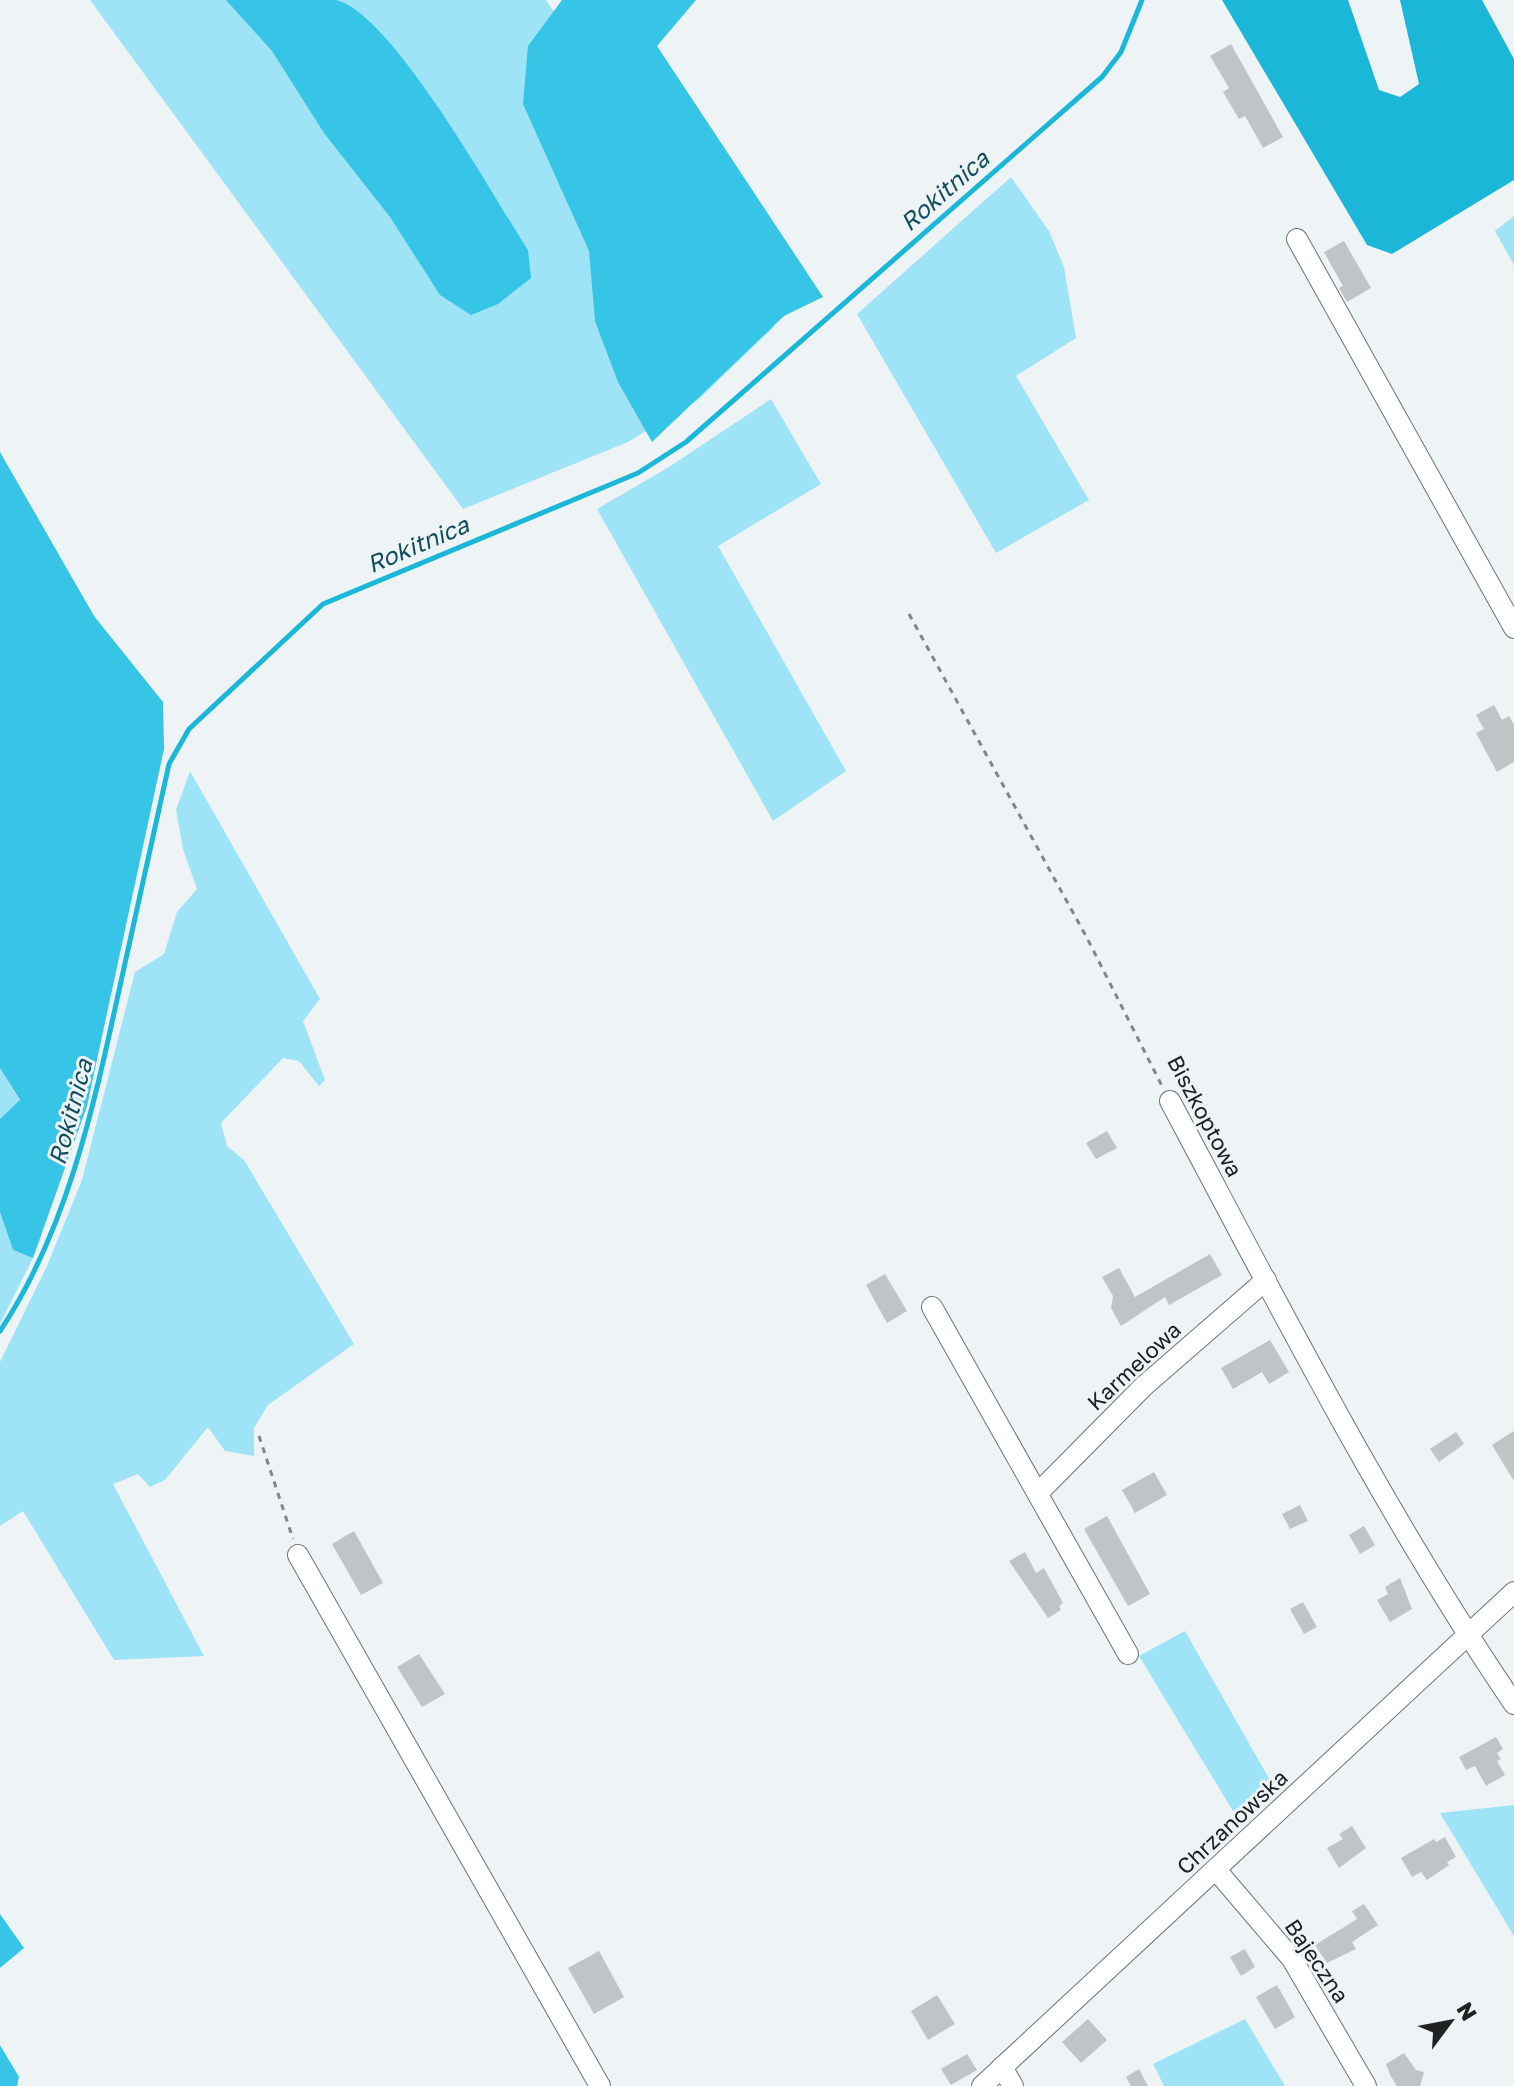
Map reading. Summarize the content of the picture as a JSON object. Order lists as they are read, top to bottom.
{
  "streets": {
    "street": [
      "Biszkoptowa",
      "Karmelowa",
      "Chrzanowska",
      "Bajeczna"
    ]
  },
  "crossings": [
    ["Biszkoptowa", "Karmelowa"],
    ["Biszkoptowa", "Chrzanowska"],
    ["Chrzanowska", "Bajeczna"]
  ],
  "water": ["Rokitnica"],
  "north": "top right"
}
